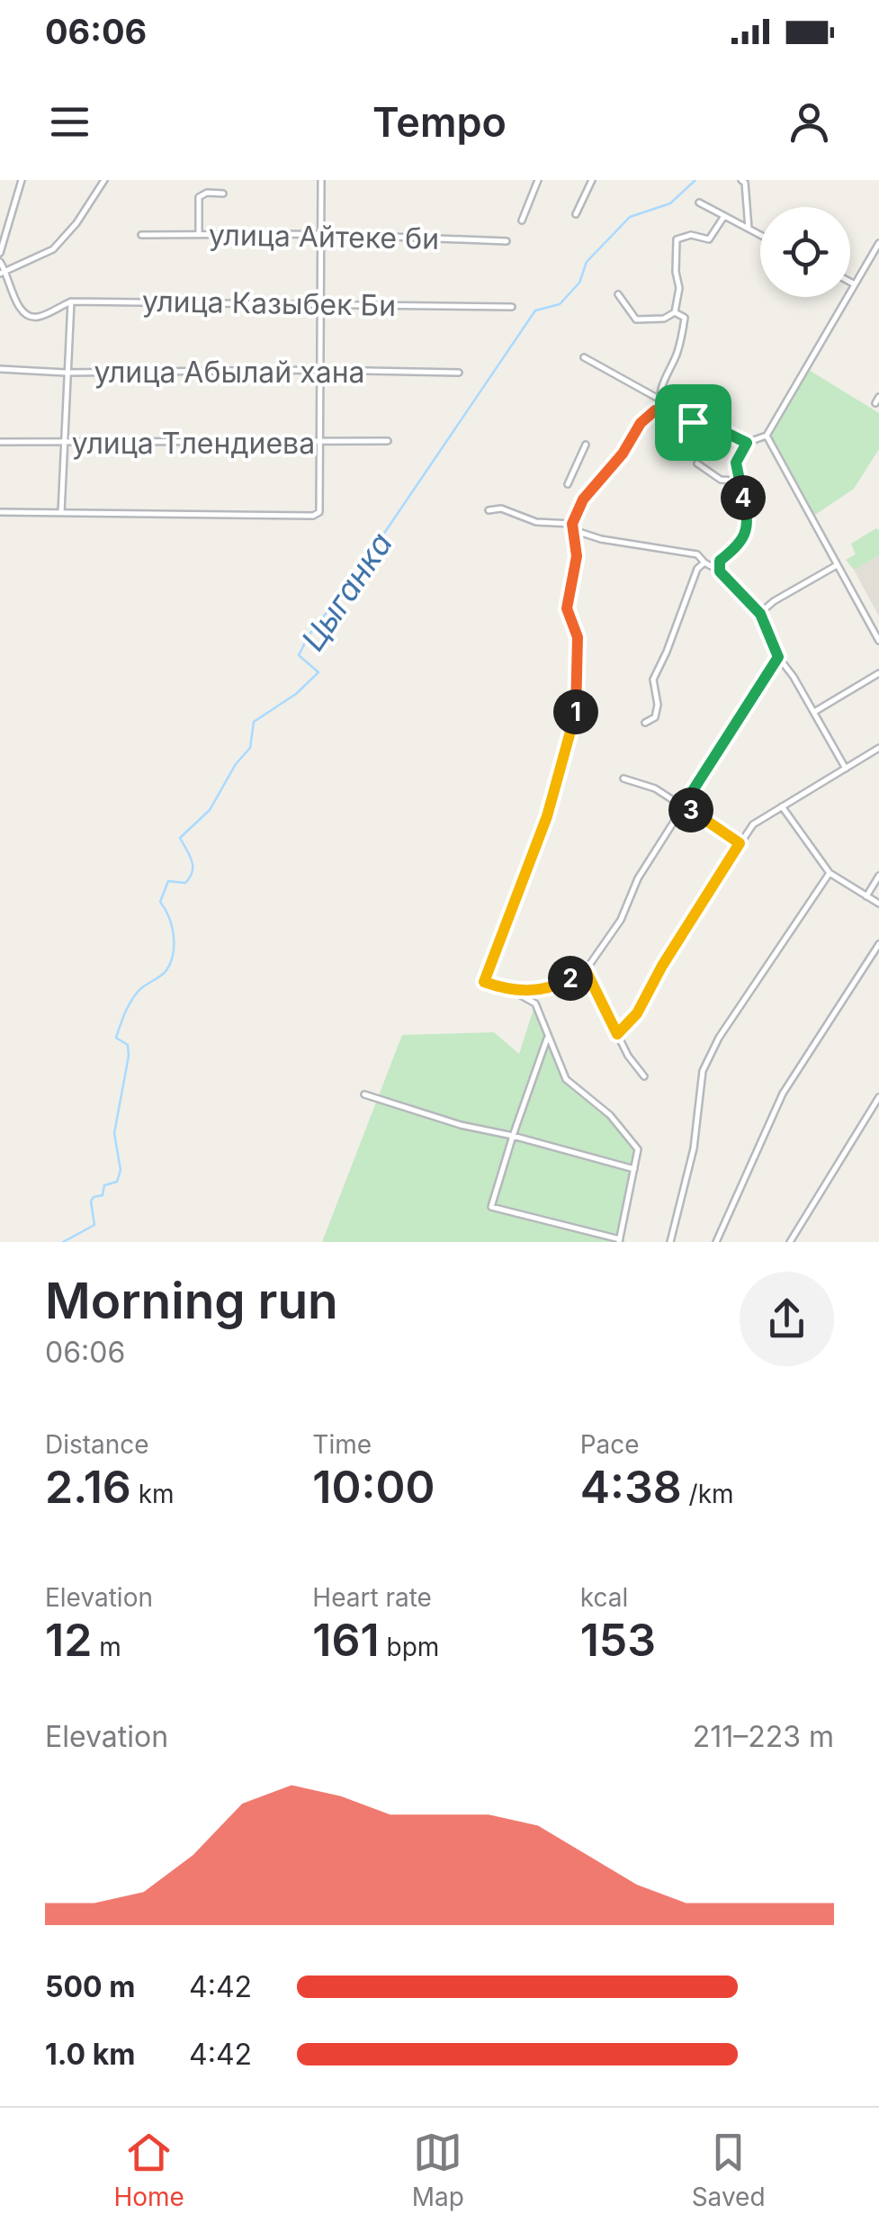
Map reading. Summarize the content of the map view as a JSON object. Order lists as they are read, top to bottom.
{
  "streets": {
    "street": [
      "улица Айтеке би",
      "улица Казыбек Би",
      "улица Абылай хана",
      "улица Тлендиева"
    ]
  },
  "water": ["Цыганка"],
  "page": {
    "status": "06:06",
    "header": "Tempo",
    "pins": [
      "4",
      "1",
      "3",
      "2"
    ],
    "heading": ["Morning run", "06:06"],
    "stats": [
      ["Distance", "2.16 km"],
      ["Time", "10:00"],
      ["Pace", "4:38 /km"],
      ["Elevation", "12 m"],
      ["Heart rate", "161 bpm"],
      ["kcal", "153"]
    ],
    "chart": ["Elevation", "211–223 m"],
    "list": [
      {
        "name": "500 m",
        "note": "4:42"
      },
      {
        "name": "1.0 km",
        "note": "4:42"
      }
    ],
    "tabs": ["Home", "Map", "Saved"]
  }
}
